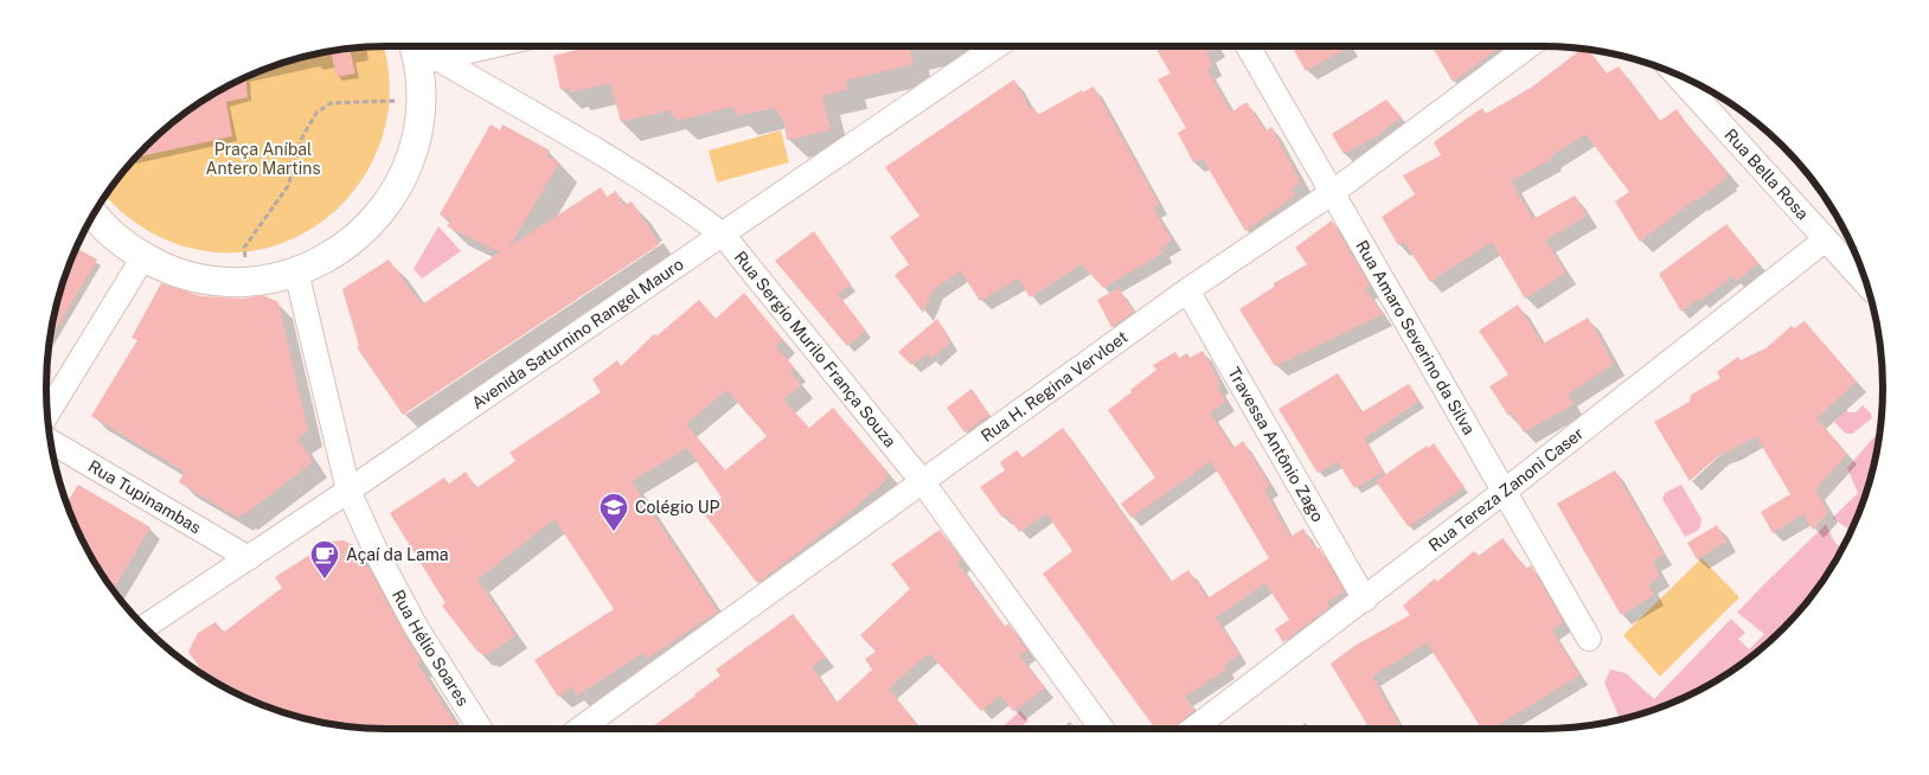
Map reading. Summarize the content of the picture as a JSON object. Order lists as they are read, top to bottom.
{
  "streets": {
    "street": [
      "Rua Bella Rosa",
      "Avenida Saturnino Rangel Mauro",
      "Rua Amaro Severino da Silva",
      "Rua Sergio Murilo França Souza",
      "Rua H. Regina Vervloet",
      "Travessa Antônio Zago",
      "Rua Tereza Zanoni Caser",
      "Rua Tupinambas",
      "Rua Hélio Soares"
    ]
  },
  "crossings": [
    ["Rua Bella Rosa", "Rua Tereza Zanoni Caser"],
    ["Avenida Saturnino Rangel Mauro", "Rua Sergio Murilo França Souza"],
    ["Avenida Saturnino Rangel Mauro", "Rua Tupinambas"],
    ["Avenida Saturnino Rangel Mauro", "Rua Hélio Soares"],
    ["Rua Amaro Severino da Silva", "Rua H. Regina Vervloet"],
    ["Rua Amaro Severino da Silva", "Rua Tereza Zanoni Caser"],
    ["Rua Sergio Murilo França Souza", "Rua H. Regina Vervloet"],
    ["Rua H. Regina Vervloet", "Travessa Antônio Zago"],
    ["Travessa Antônio Zago", "Rua Tereza Zanoni Caser"]
  ],
  "parks": ["Praça Aníbal Antero Martins"],
  "places": {
    "school or university": ["Colégio UP"],
    "cafe": ["Açaí da Lama"]
  }
}
